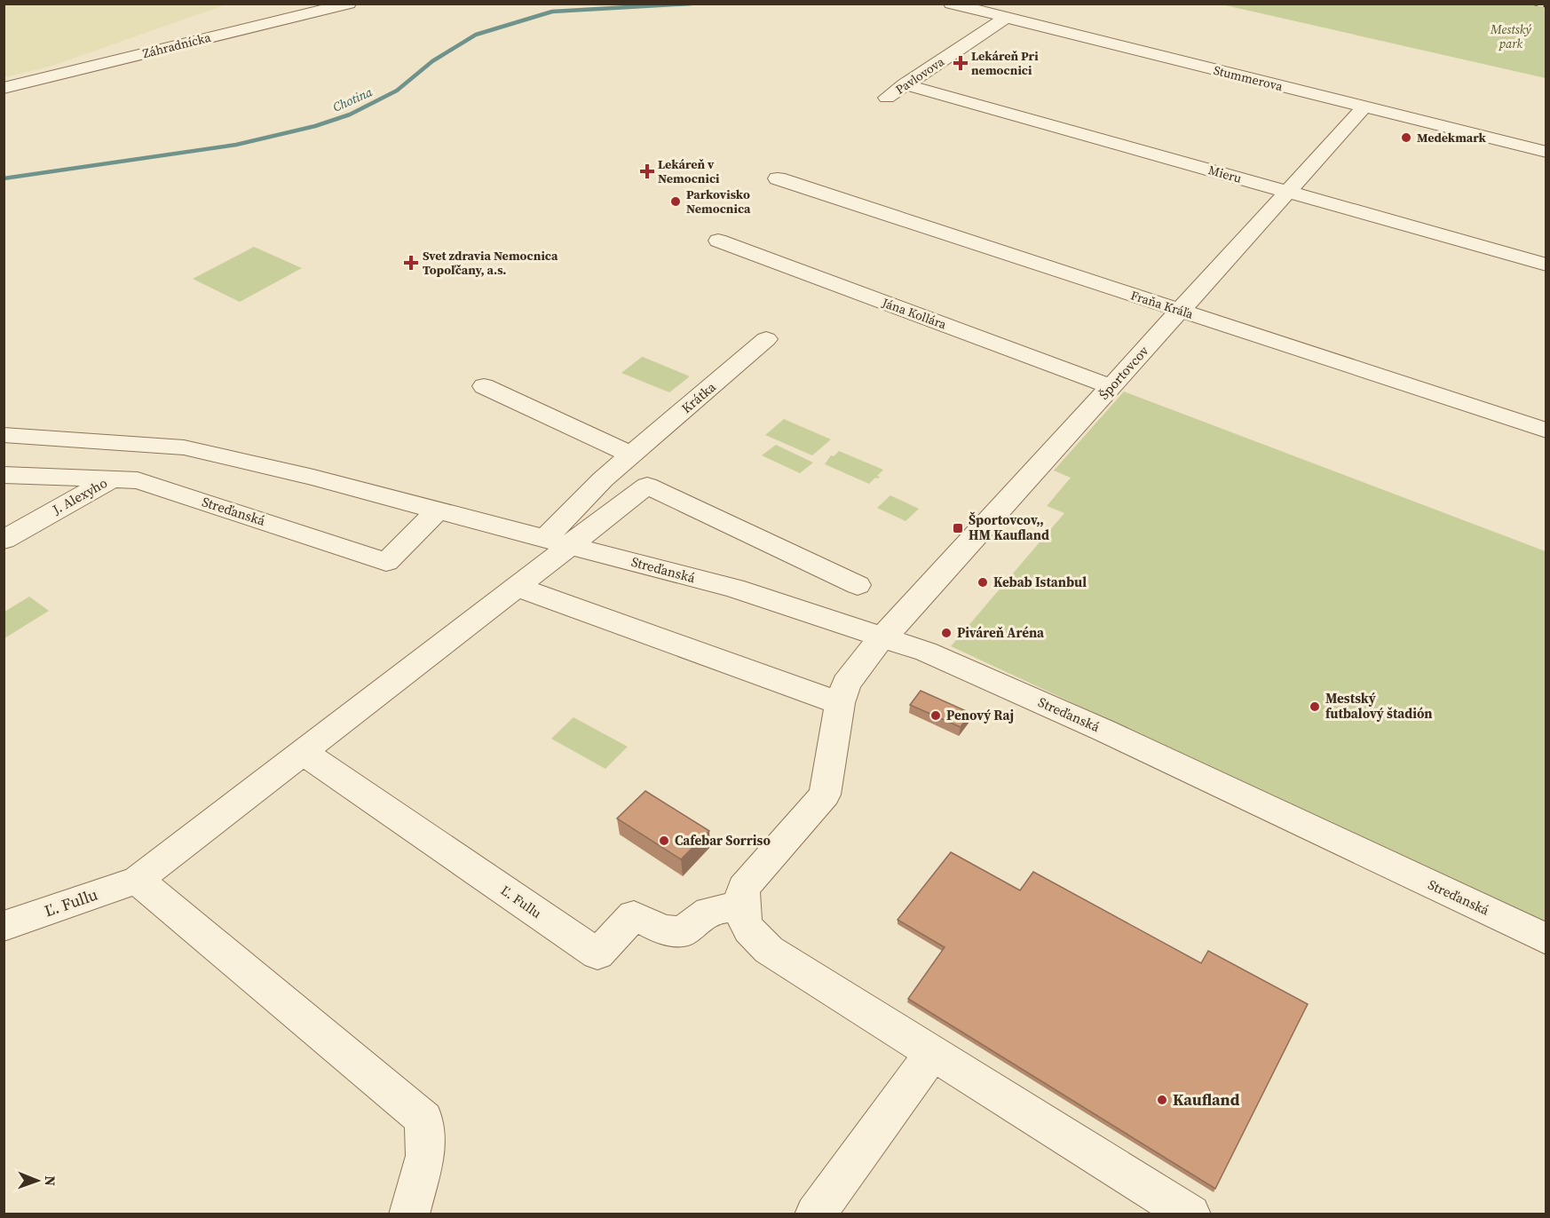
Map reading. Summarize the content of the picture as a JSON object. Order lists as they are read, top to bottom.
{
  "streets": {
    "street": [
      "Záhradnícka",
      "Pavlovova",
      "Stummerova",
      "Mieru",
      "Fraňa Kráľa",
      "Jána Kollára",
      "Športovcov",
      "Krátka",
      "J. Alexyho",
      "Streďanská",
      "Ľ. Fullu"
    ]
  },
  "crossings": [
    ["Pavlovova", "Stummerova"],
    ["Pavlovova", "Mieru"],
    ["Stummerova", "Športovcov"],
    ["Mieru", "Športovcov"],
    ["Fraňa Kráľa", "Športovcov"],
    ["Jána Kollára", "Športovcov"],
    ["Športovcov", "Streďanská"],
    ["Športovcov", "Ľ. Fullu"],
    ["Krátka", "Streďanská"],
    ["Krátka", "Ľ. Fullu"],
    ["J. Alexyho", "Streďanská"],
    ["Streďanská", "Ľ. Fullu"]
  ],
  "water": ["Chotina"],
  "parks": ["Mestský park"],
  "places": {
    "health": ["Lekáreň Pri nemocnici", "Lekáreň v Nemocnici", "Svet zdravia Nemocnica Topoľčany, a.s."],
    "other": [
      "Medekmark",
      "Parkovisko Nemocnica",
      "Kebab Istanbul",
      "Piváreň Aréna",
      "Mestský futbalový štadión",
      "Penový Raj",
      "Cafebar Sorriso",
      "Kaufland"
    ],
    "transit": ["Športovcov,, HM Kaufland"]
  },
  "north": "right"
}
